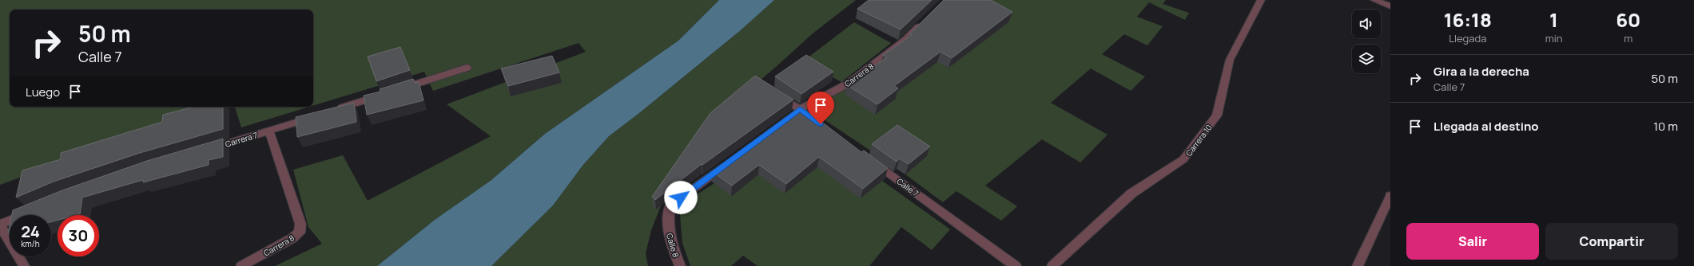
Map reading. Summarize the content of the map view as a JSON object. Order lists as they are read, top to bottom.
{
  "streets": {
    "street": [
      "Carrera 8",
      "Carrera 7",
      "Carrera 10",
      "Calle 7",
      "Calle 8"
    ]
  },
  "crossings": [
    ["Carrera 8", "Carrera 7"]
  ],
  "page": {
    "eta": [
      "16:18",
      "Llegada",
      "1",
      "min",
      "60",
      "m"
    ],
    "turn": ["50 m", "Calle 7"],
    "list": [
      {
        "name": "Gira a la derecha",
        "note": "Calle 7",
        "value": "50 m"
      },
      {
        "name": "Llegada al destino",
        "value": "10 m"
      }
    ],
    "then": "Luego",
    "speed": "24 km/h",
    "limit": "30",
    "buttons": ["Salir", "Compartir"]
  }
}
